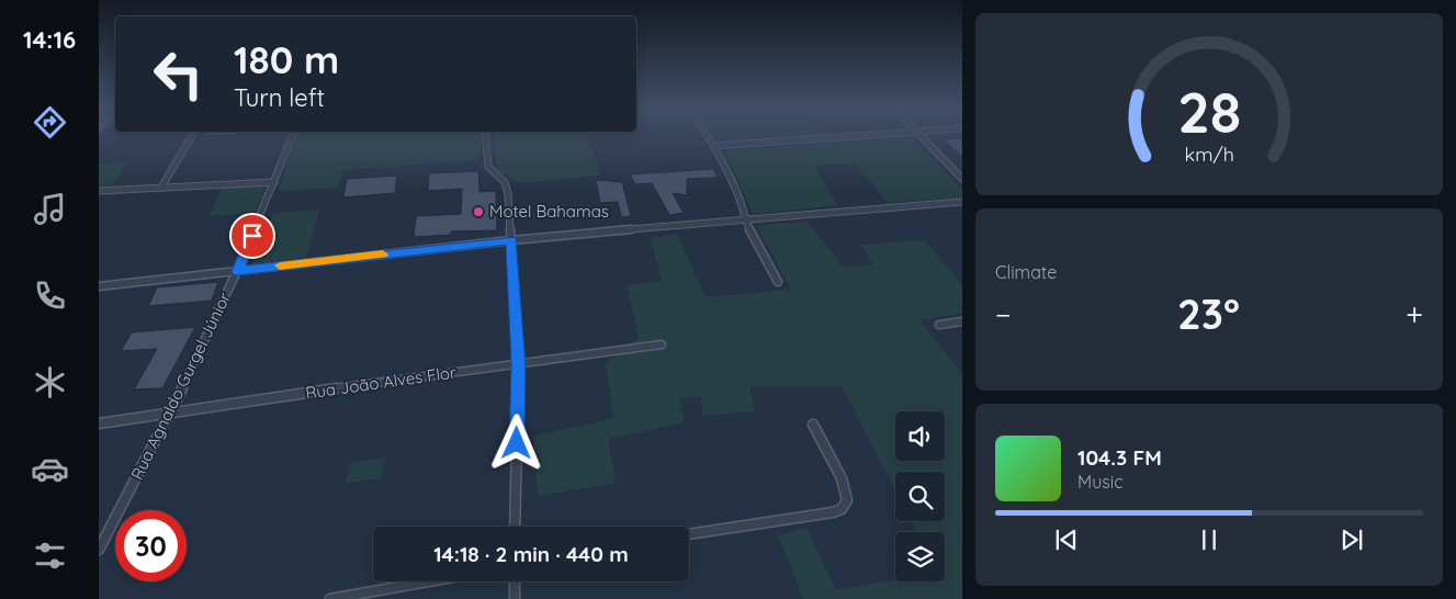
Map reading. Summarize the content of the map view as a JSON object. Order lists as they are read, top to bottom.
{
  "streets": {
    "street": ["Rua João Alves Flor", "Rua Agnaldo Gurgel Júnior"]
  },
  "crossings": [
    ["Rua João Alves Flor", "Rua Agnaldo Gurgel Júnior"]
  ],
  "places": ["Motel Bahamas"],
  "page": {
    "tabs": "14:16",
    "turn": ["180 m", "Turn left"],
    "tile": "Climate",
    "heat": ["−", "23°", "+"],
    "song": ["104.3 FM", "Music"],
    "limit": "30",
    "trip": "14:18 · 2 min · 440 m",
    "gauge": ["28", "km/h"]
  }
}
